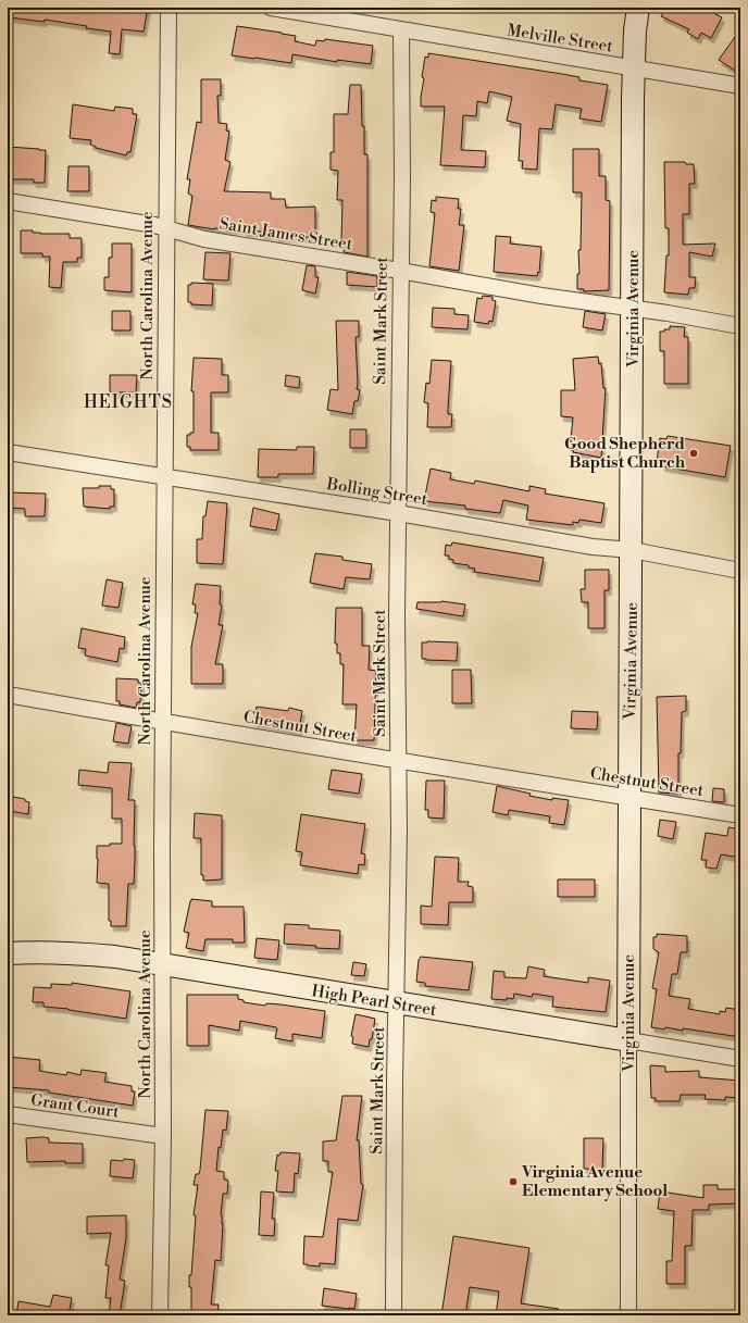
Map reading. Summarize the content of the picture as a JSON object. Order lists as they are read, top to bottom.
{
  "streets": {
    "street": [
      "Melville Street",
      "Saint James Street",
      "North Carolina Avenue",
      "Virginia Avenue",
      "Saint Mark Street",
      "Bolling Street",
      "Chestnut Street",
      "High Pearl Street",
      "Grant Court"
    ]
  },
  "crossings": [
    ["Melville Street", "Virginia Avenue"],
    ["Melville Street", "Saint Mark Street"],
    ["Saint James Street", "North Carolina Avenue"],
    ["Saint James Street", "Virginia Avenue"],
    ["Saint James Street", "Saint Mark Street"],
    ["North Carolina Avenue", "Bolling Street"],
    ["North Carolina Avenue", "Chestnut Street"],
    ["North Carolina Avenue", "High Pearl Street"],
    ["North Carolina Avenue", "Grant Court"],
    ["Virginia Avenue", "Bolling Street"],
    ["Virginia Avenue", "Chestnut Street"],
    ["Virginia Avenue", "High Pearl Street"],
    ["Saint Mark Street", "Bolling Street"],
    ["Saint Mark Street", "Chestnut Street"],
    ["Saint Mark Street", "High Pearl Street"]
  ],
  "districts": ["HEIGHTS"],
  "places": ["Good Shepherd Baptist Church", "Virginia Avenue Elementary School"]
}
